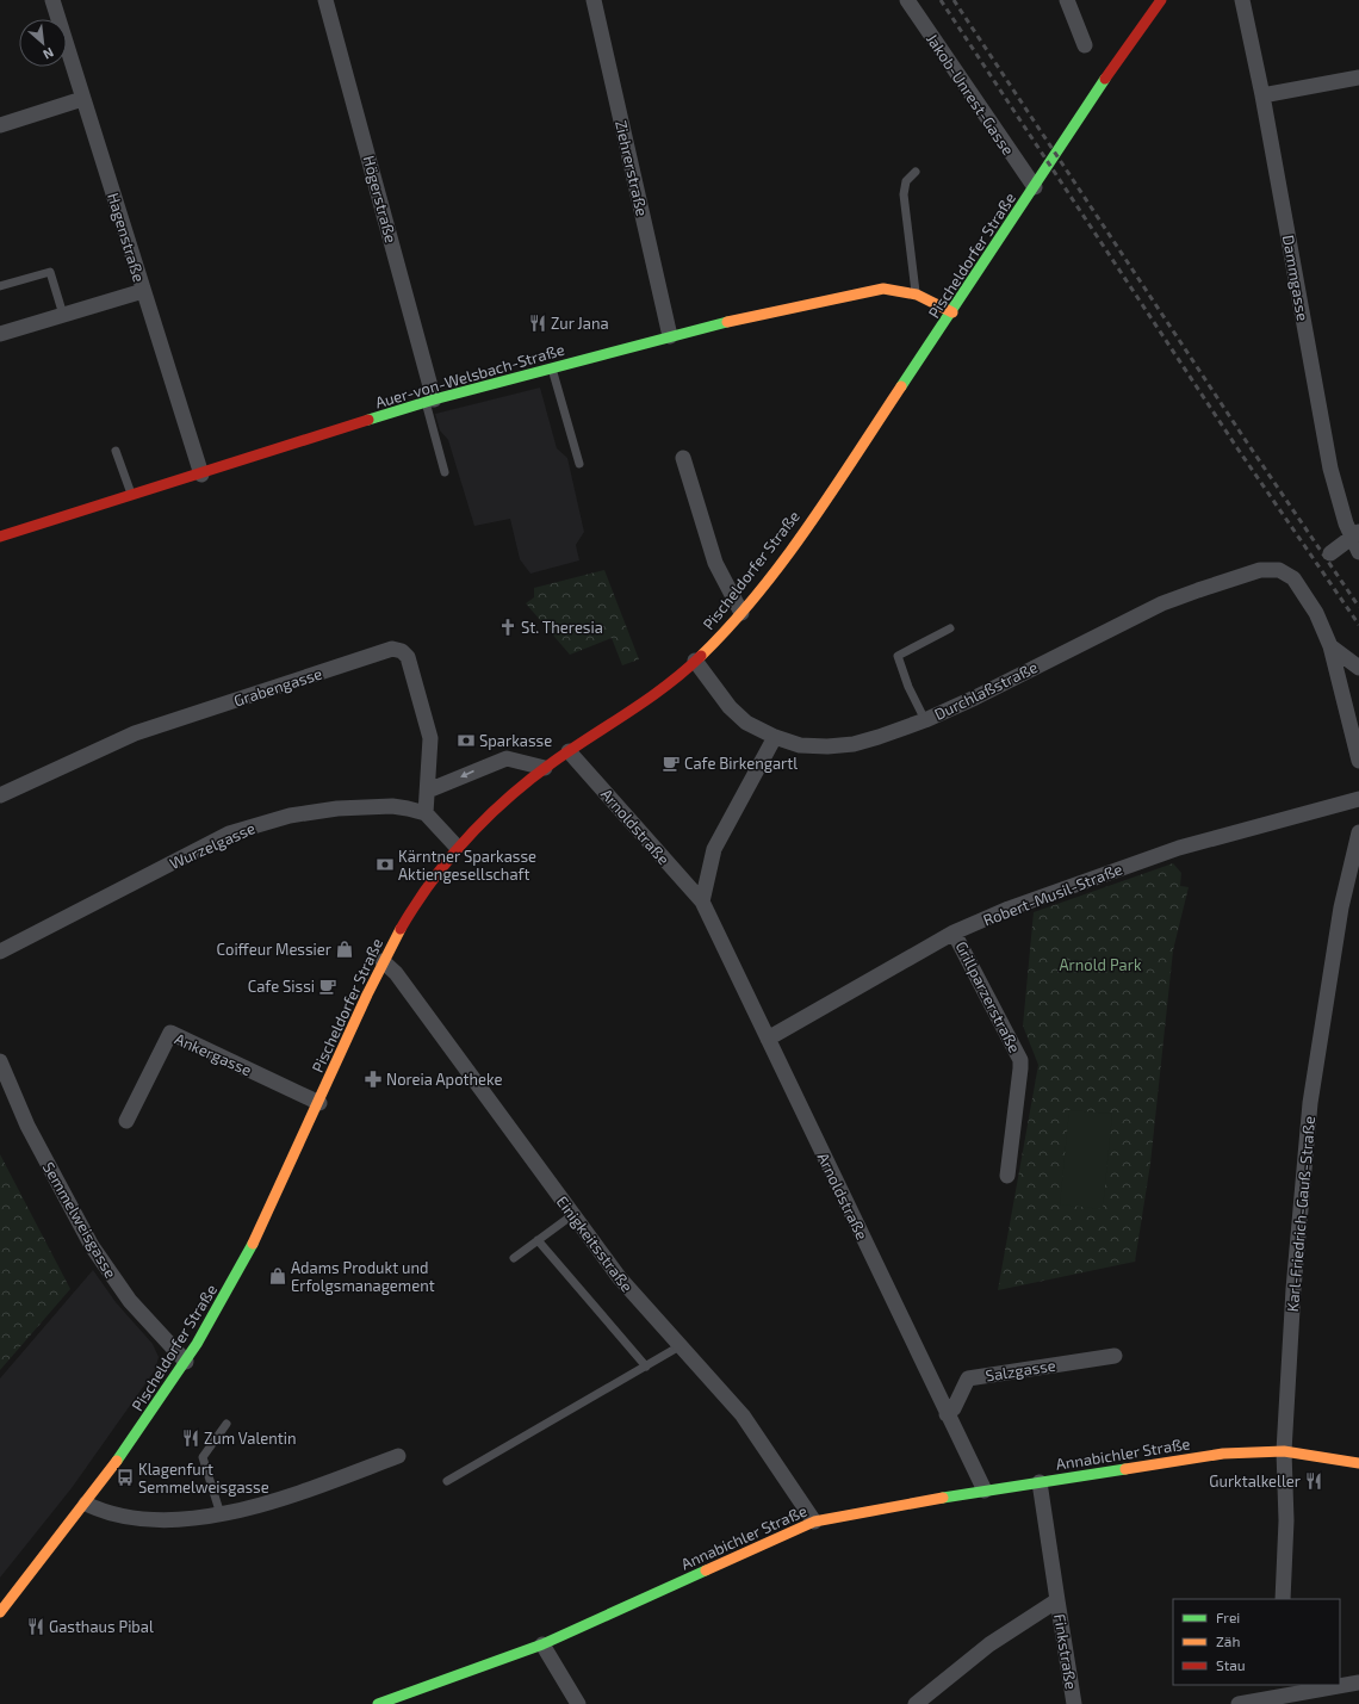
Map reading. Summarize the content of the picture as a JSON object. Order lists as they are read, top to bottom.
{
  "streets": {
    "main road": ["Pischeldorfer Straße", "Auer-von-Welsbach-Straße", "Annabichler Straße"],
    "street": [
      "Jakob-Unrest-Gasse",
      "Ziehrerstraße",
      "Högerstraße",
      "Hagenstraße",
      "Dammgasse",
      "Grabengasse",
      "Durchlaßstraße",
      "Arnoldstraße",
      "Wurzelgasse",
      "Robert-Musil-Straße",
      "Grillparzerstraße",
      "Ankergasse",
      "Karl-Friedrich-Gauß-Straße",
      "Semmelweisgasse",
      "Einigkeitsstraße",
      "Salzgasse",
      "Finkstraße"
    ]
  },
  "crossings": [
    ["Jakob-Unrest-Gasse", "Pischeldorfer Straße"],
    ["Ziehrerstraße", "Auer-von-Welsbach-Straße"],
    ["Högerstraße", "Auer-von-Welsbach-Straße"],
    ["Hagenstraße", "Auer-von-Welsbach-Straße"],
    ["Pischeldorfer Straße", "Auer-von-Welsbach-Straße"],
    ["Pischeldorfer Straße", "Durchlaßstraße"],
    ["Pischeldorfer Straße", "Arnoldstraße"],
    ["Pischeldorfer Straße", "Ankergasse"],
    ["Pischeldorfer Straße", "Semmelweisgasse"],
    ["Pischeldorfer Straße", "Einigkeitsstraße"],
    ["Grabengasse", "Wurzelgasse"],
    ["Arnoldstraße", "Robert-Musil-Straße"],
    ["Arnoldstraße", "Salzgasse"],
    ["Arnoldstraße", "Annabichler Straße"],
    ["Robert-Musil-Straße", "Grillparzerstraße"],
    ["Karl-Friedrich-Gauß-Straße", "Annabichler Straße"],
    ["Einigkeitsstraße", "Annabichler Straße"],
    ["Annabichler Straße", "Finkstraße"]
  ],
  "parks": ["Arnold Park"],
  "places": {
    "restaurant": [
      "Zur Jana",
      "Zum Valentin",
      "Gurktalkeller",
      "Gasthaus Pibal"
    ],
    "church": ["St. Theresia"],
    "bank": ["Sparkasse", "Kärntner Sparkasse Aktiengesellschaft"],
    "cafe": ["Cafe Birkengartl", "Cafe Sissi"],
    "shop": ["Coiffeur Messier", "Adams Produkt und Erfolgsmanagement"],
    "pharmacy": ["Noreia Apotheke"],
    "bus stop": ["Klagenfurt Semmelweisgasse"]
  },
  "legend": ["Frei", "Zäh", "Stau"],
  "north": "bottom right"
}
